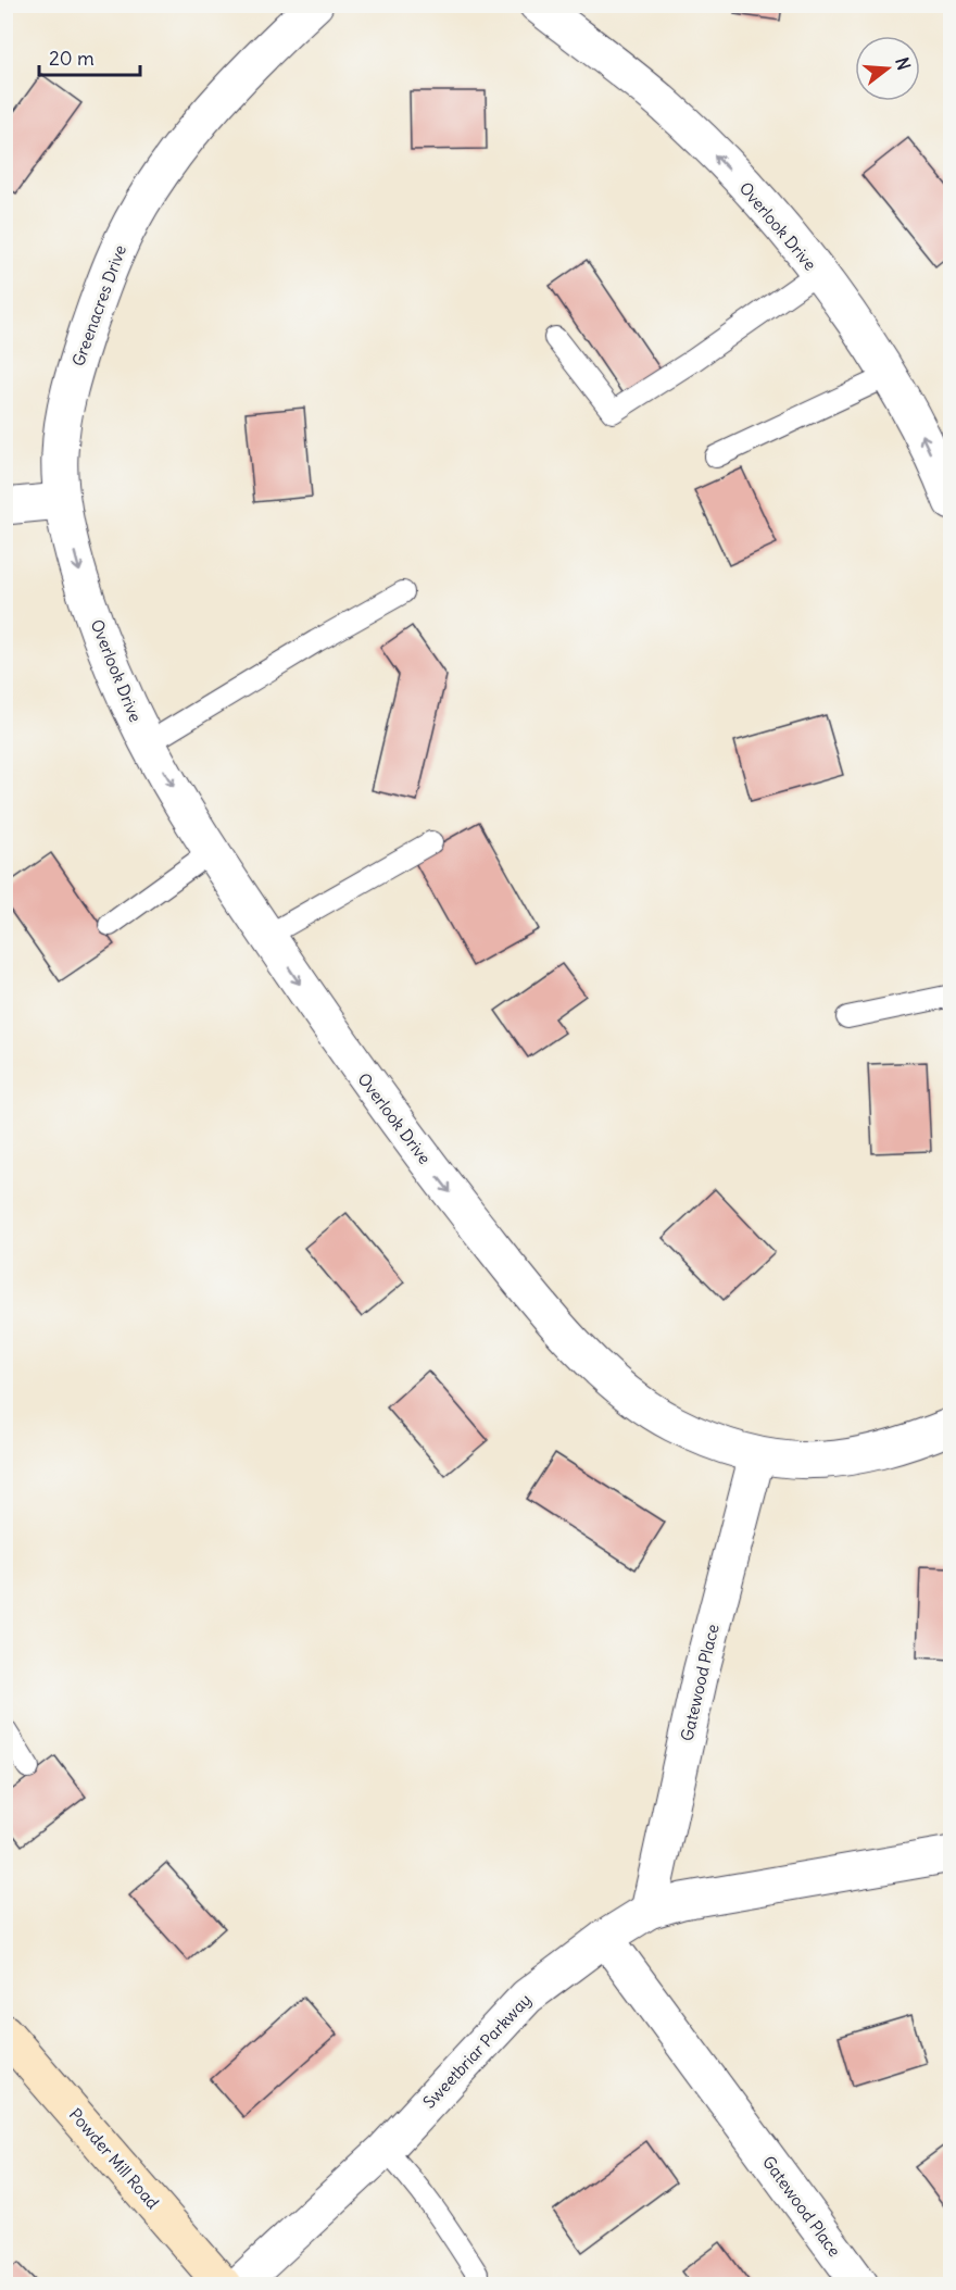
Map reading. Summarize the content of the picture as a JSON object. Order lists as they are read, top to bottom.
{
  "streets": {
    "main road": ["Powder Mill Road"],
    "street": [
      "Overlook Drive",
      "Greenacres Drive",
      "Gatewood Place",
      "Sweetbriar Parkway"
    ]
  },
  "crossings": [
    ["Overlook Drive", "Greenacres Drive"],
    ["Overlook Drive", "Gatewood Place"],
    ["Gatewood Place", "Sweetbriar Parkway"]
  ],
  "scale_bar": "20 m",
  "north": "right"
}
